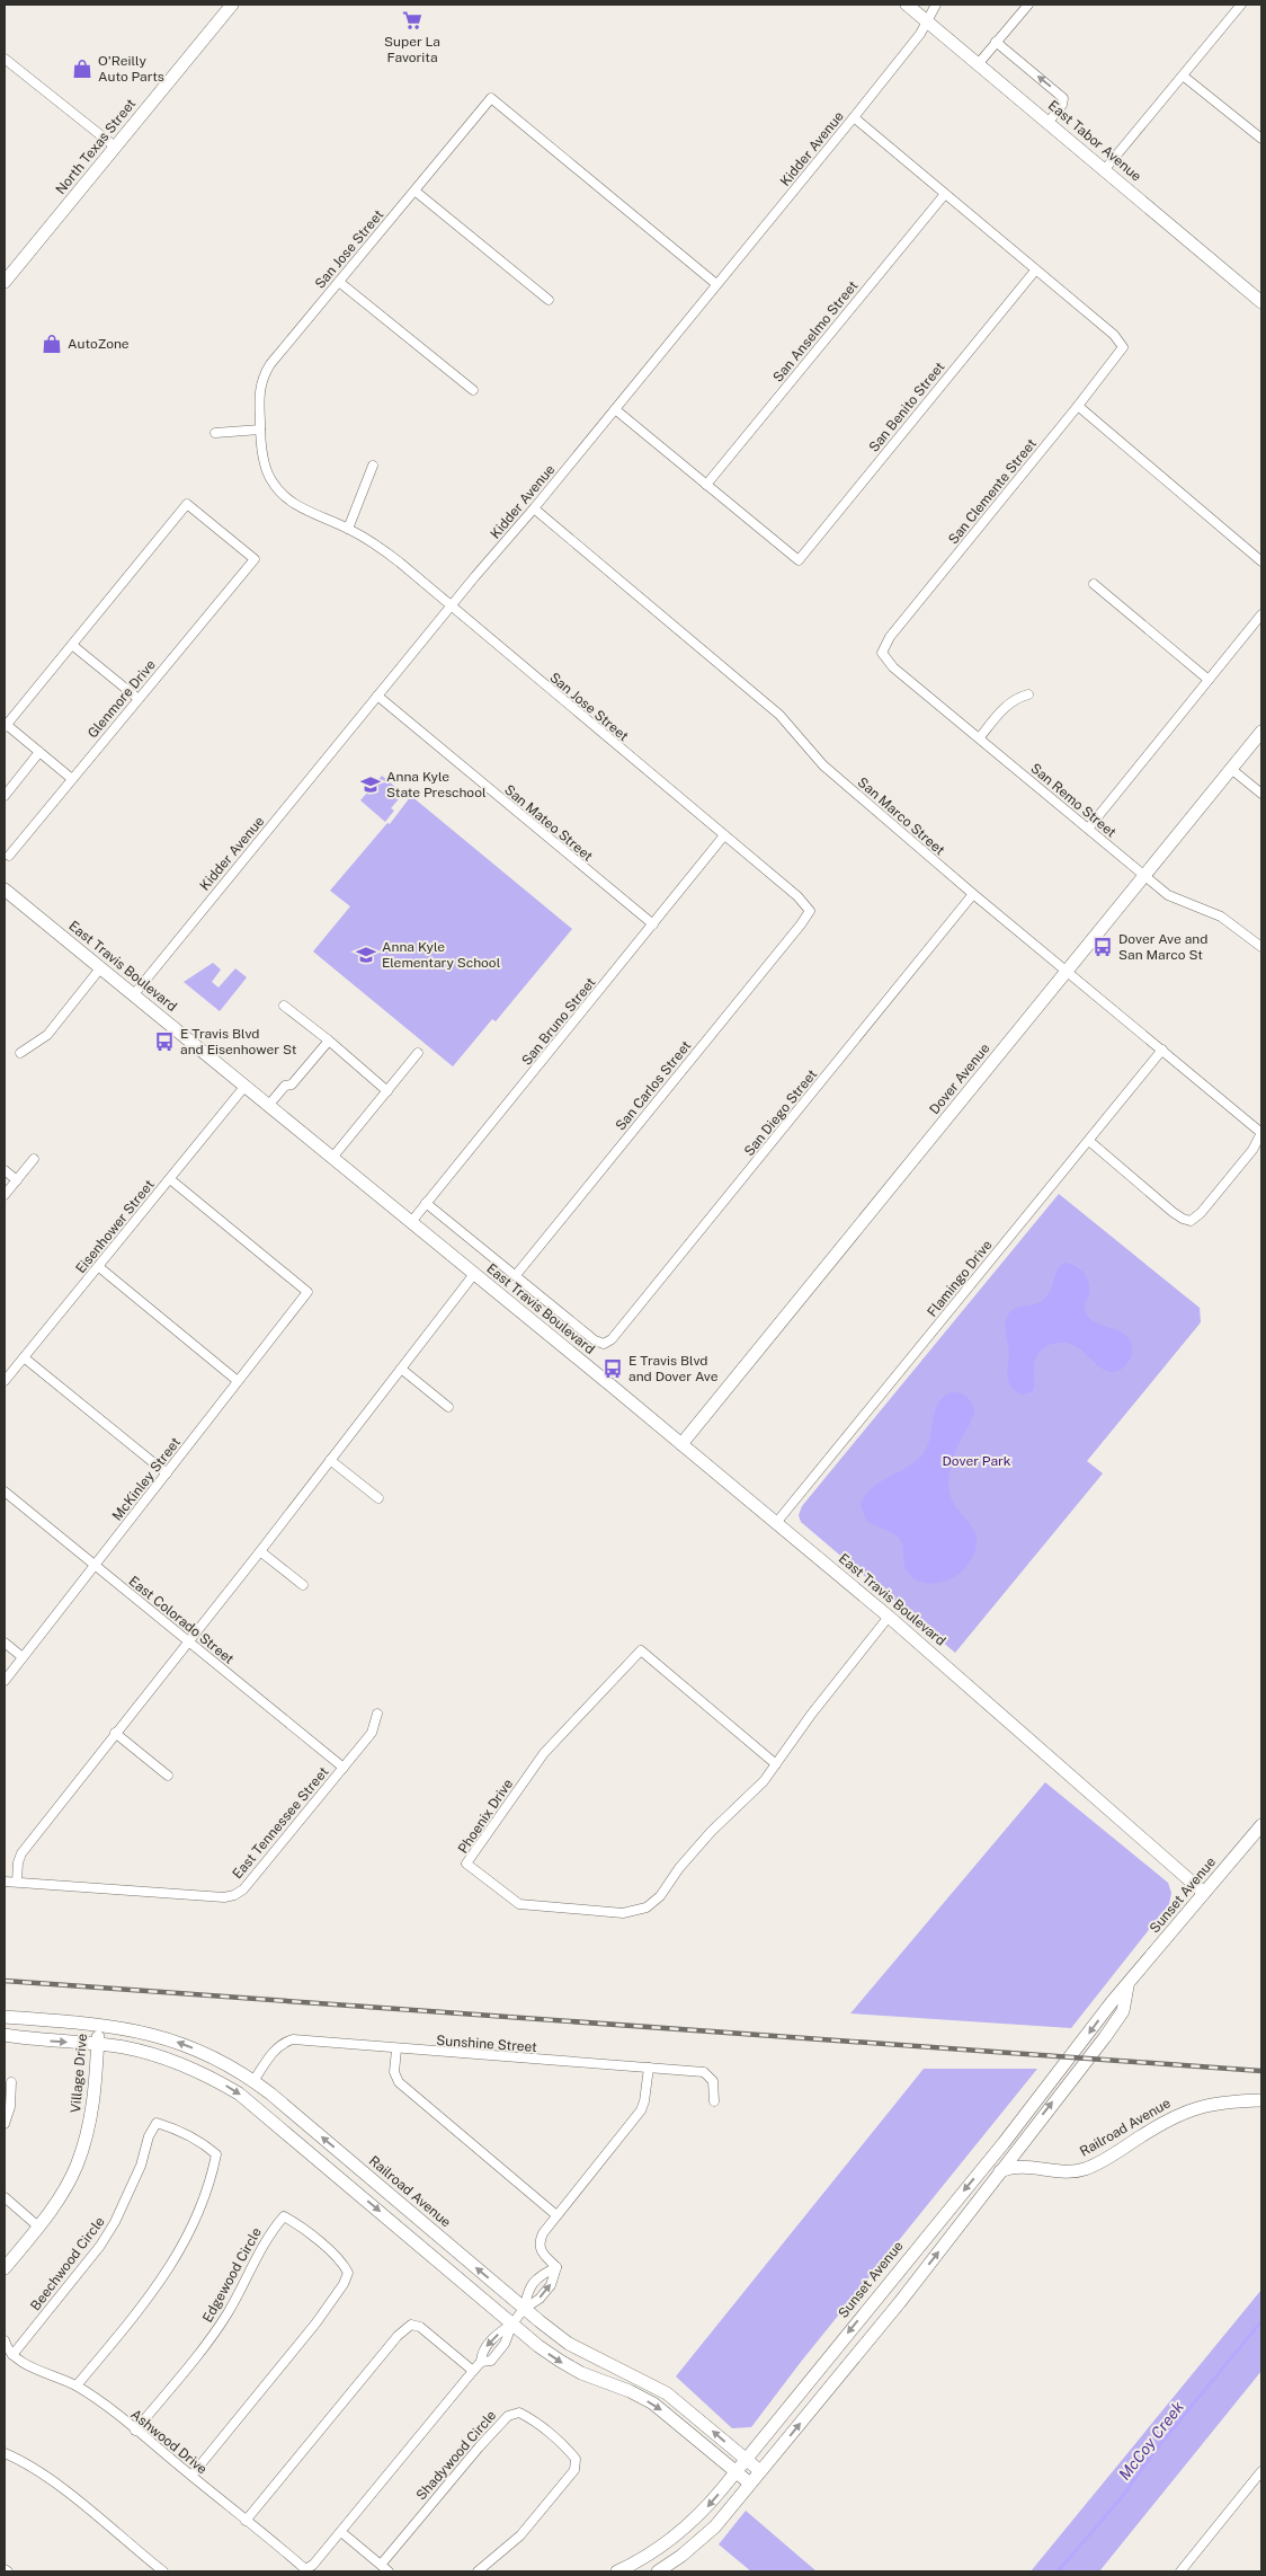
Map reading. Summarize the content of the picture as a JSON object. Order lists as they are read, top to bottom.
{
  "streets": {
    "main road": [
      "East Tabor Avenue",
      "North Texas Street",
      "East Travis Boulevard",
      "Dover Avenue",
      "Sunset Avenue",
      "Village Drive",
      "Railroad Avenue"
    ],
    "street": [
      "Kidder Avenue",
      "San Jose Street",
      "San Anselmo Street",
      "San Benito Street",
      "San Clemente Street",
      "Glenmore Drive",
      "San Remo Street",
      "San Marco Street",
      "San Mateo Street",
      "San Bruno Street",
      "San Carlos Street",
      "San Diego Street",
      "Eisenhower Street",
      "Flamingo Drive",
      "McKinley Street",
      "East Colorado Street",
      "Phoenix Drive",
      "East Tennessee Street",
      "Sunshine Street",
      "Beechwood Circle",
      "Edgewood Circle",
      "Ashwood Drive",
      "Shadywood Circle"
    ]
  },
  "crossings": [
    ["East Tabor Avenue", "Kidder Avenue"],
    ["Kidder Avenue", "San Jose Street"],
    ["Kidder Avenue", "San Marco Street"],
    ["Kidder Avenue", "San Mateo Street"],
    ["Kidder Avenue", "East Travis Boulevard"],
    ["San Jose Street", "San Bruno Street"],
    ["San Jose Street", "San Carlos Street"],
    ["San Anselmo Street", "San Benito Street"],
    ["San Benito Street", "San Clemente Street"],
    ["San Clemente Street", "San Remo Street"],
    ["San Remo Street", "Dover Avenue"],
    ["San Marco Street", "Dover Avenue"],
    ["San Marco Street", "San Diego Street"],
    ["San Marco Street", "Flamingo Drive"],
    ["San Mateo Street", "San Bruno Street"],
    ["East Travis Boulevard", "San Bruno Street"],
    ["East Travis Boulevard", "Dover Avenue"],
    ["East Travis Boulevard", "San Carlos Street"],
    ["East Travis Boulevard", "San Diego Street"],
    ["East Travis Boulevard", "Eisenhower Street"],
    ["East Travis Boulevard", "Flamingo Drive"],
    ["East Travis Boulevard", "Phoenix Drive"],
    ["East Travis Boulevard", "Sunset Avenue"],
    ["Eisenhower Street", "McKinley Street"],
    ["McKinley Street", "East Colorado Street"],
    ["East Colorado Street", "East Tennessee Street"],
    ["Sunset Avenue", "Railroad Avenue"],
    ["Sunshine Street", "Railroad Avenue"],
    ["Village Drive", "Railroad Avenue"],
    ["Beechwood Circle", "Ashwood Drive"],
    ["Edgewood Circle", "Ashwood Drive"]
  ],
  "water": ["McCoy Creek"],
  "parks": ["Dover Park"],
  "places": {
    "supermarket": ["Super La Favorita"],
    "shop": ["O'Reilly Auto Parts", "AutoZone"],
    "school or university": ["Anna Kyle State Preschool", "Anna Kyle Elementary School"],
    "bus stop": ["Dover Ave and San Marco St", "E Travis Blvd and Eisenhower St", "E Travis Blvd and Dover Ave"]
  }
}
